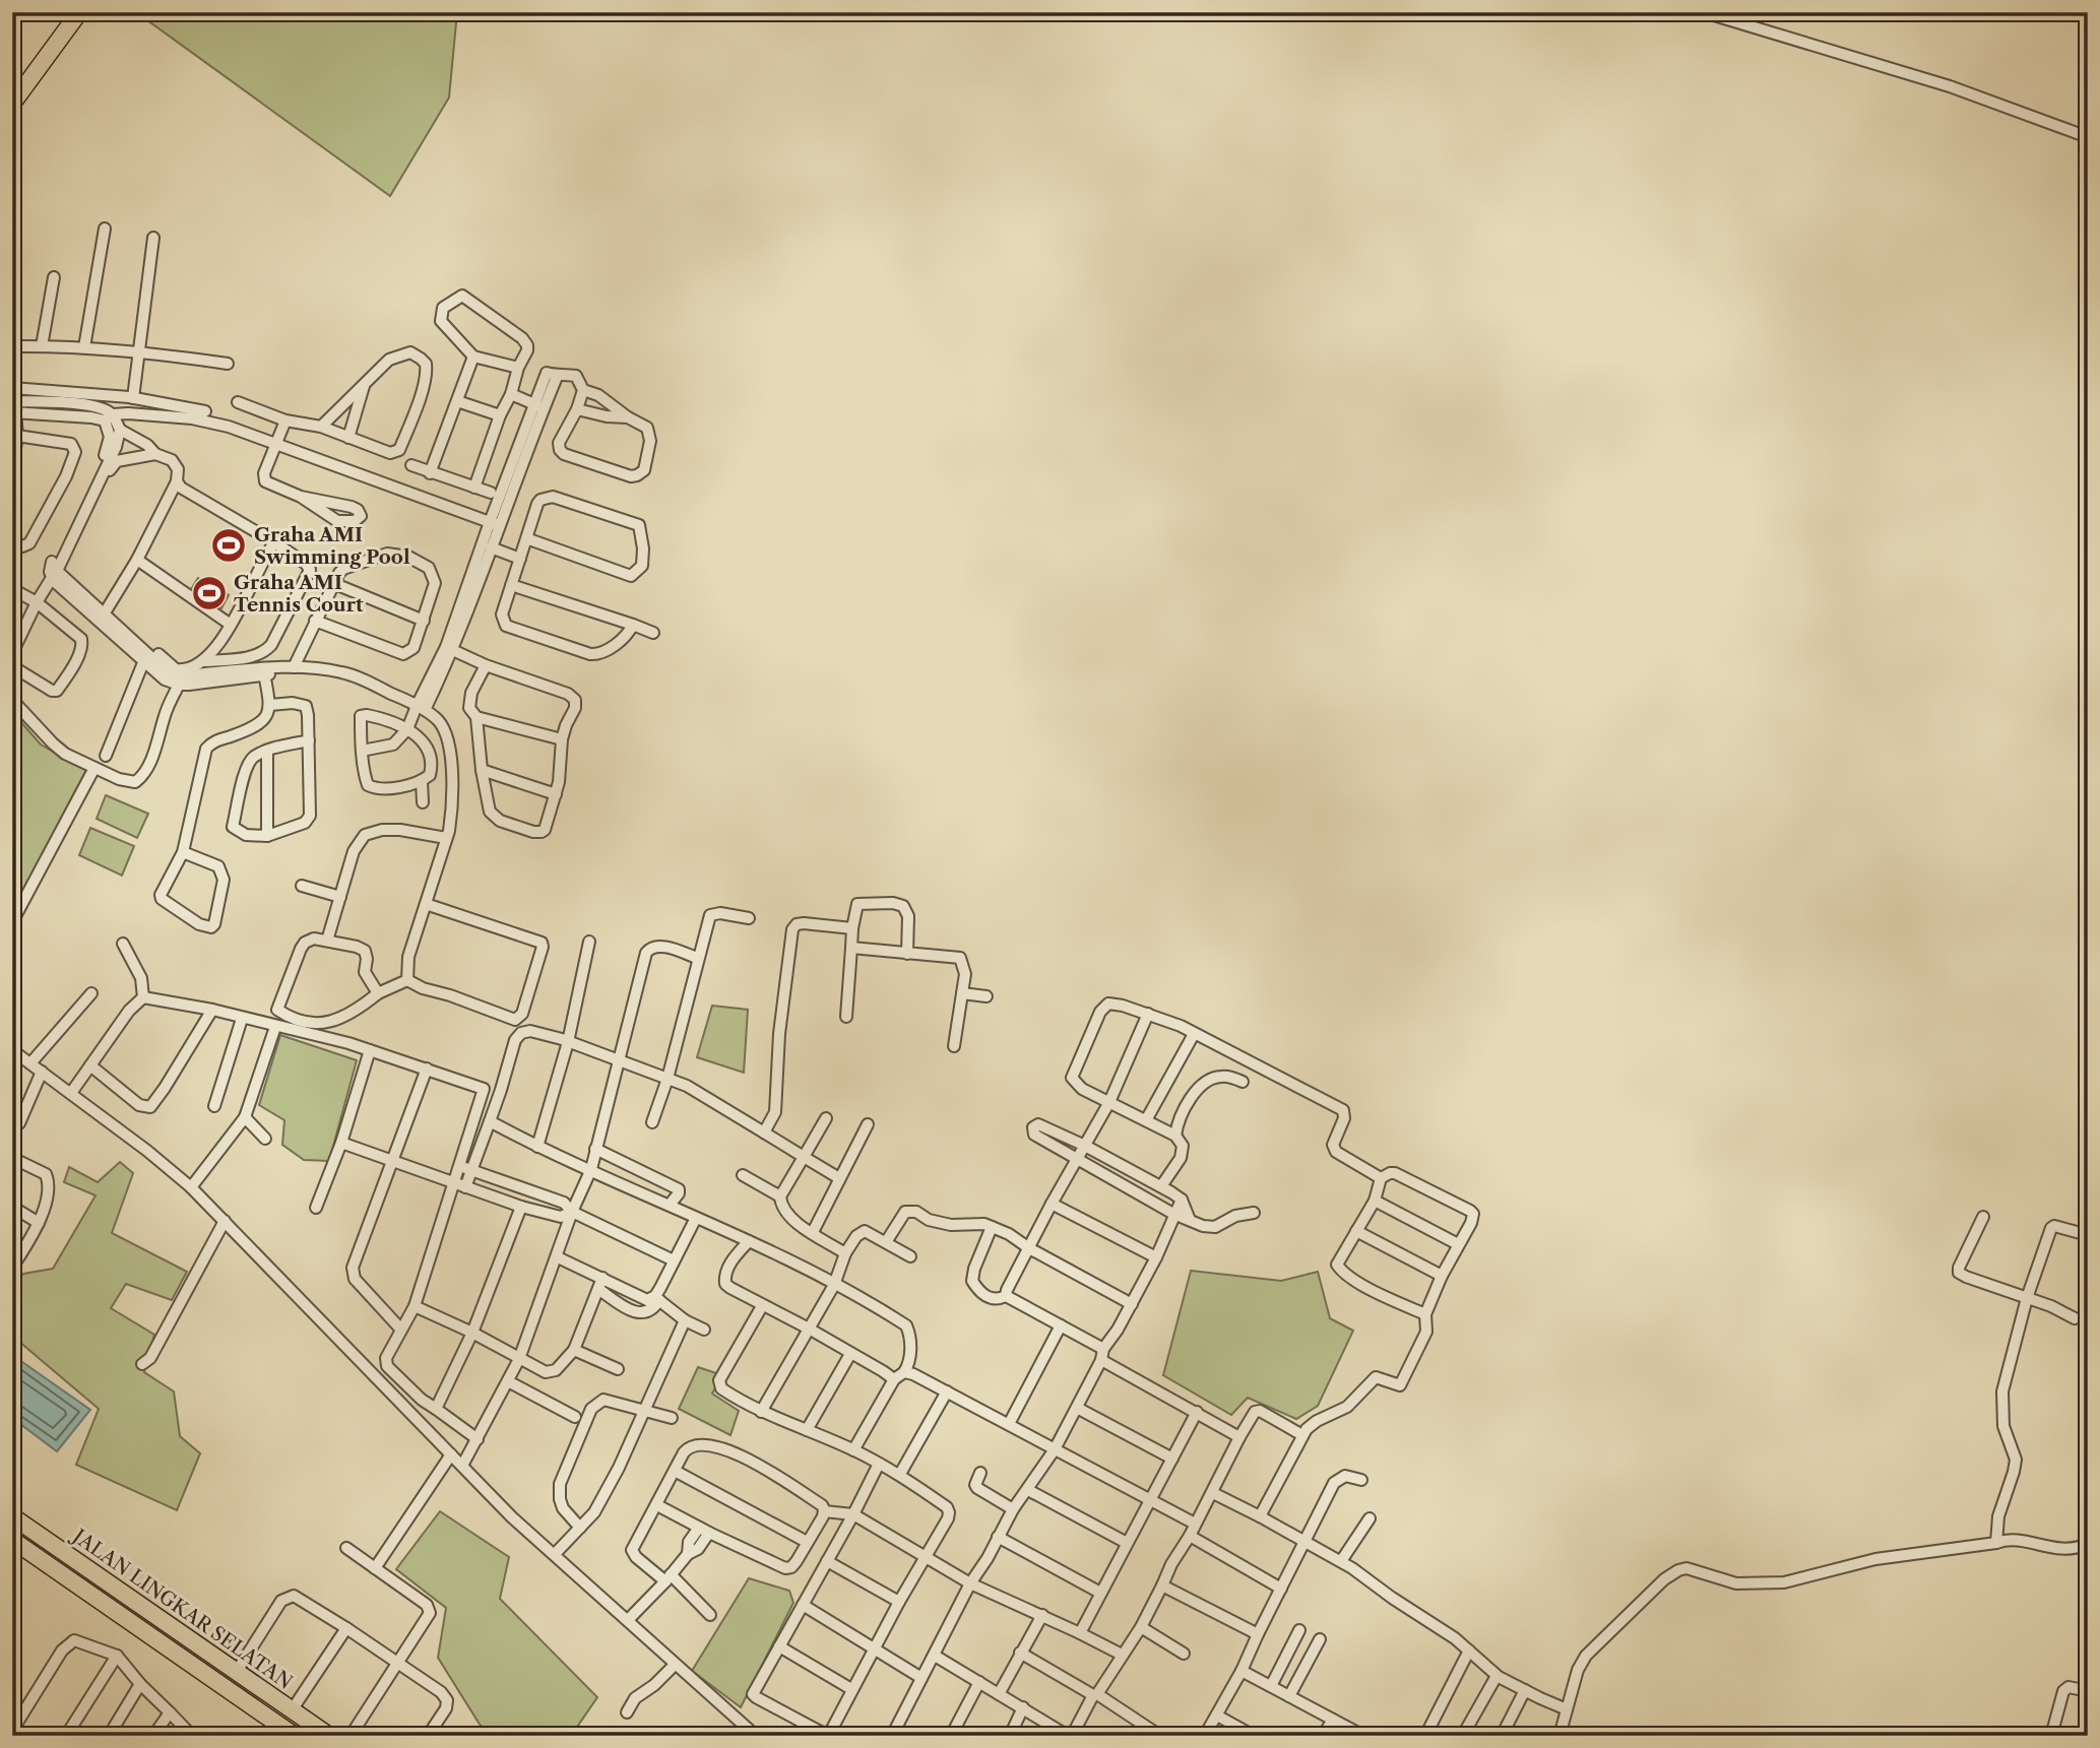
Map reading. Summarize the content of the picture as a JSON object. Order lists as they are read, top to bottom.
{
  "streets": {
    "highway": ["JALAN LINGKAR SELATAN"]
  },
  "places": {
    "sports": ["Graha AMI Swimming Pool", "Graha AMI Tennis Court"]
  }
}
